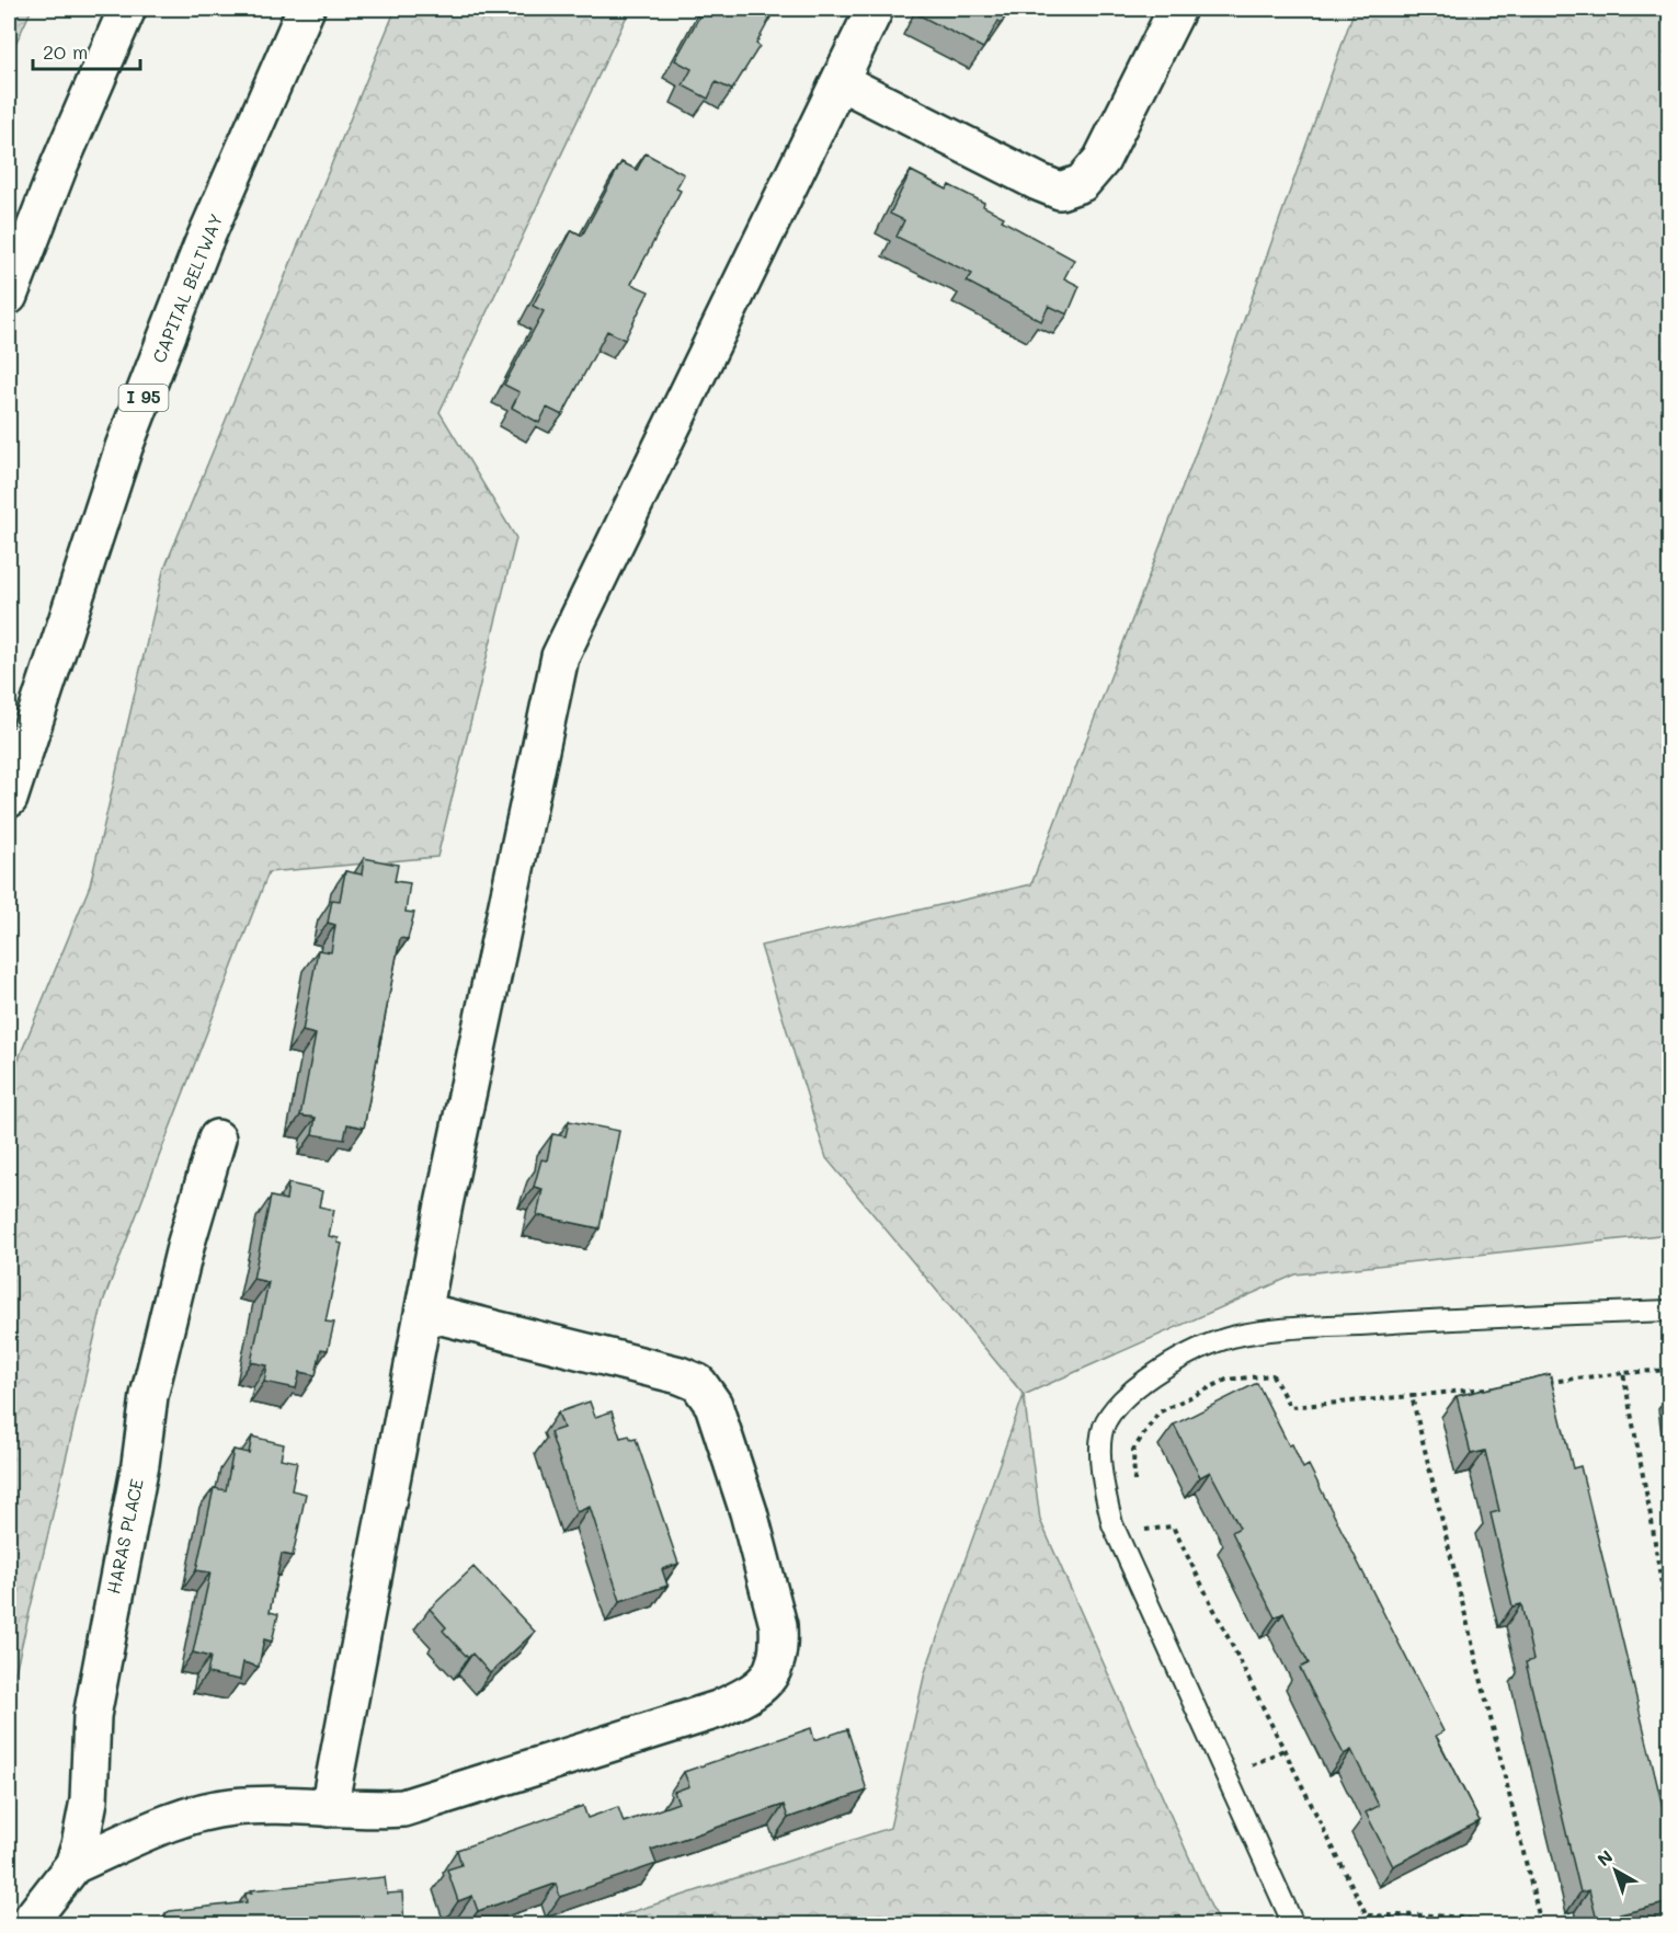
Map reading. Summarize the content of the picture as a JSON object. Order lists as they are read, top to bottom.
{
  "streets": {
    "main road": ["CAPITAL BELTWAY", "I 95", "HARAS PLACE"]
  },
  "scale_bar": "20 m",
  "north": "top left"
}
